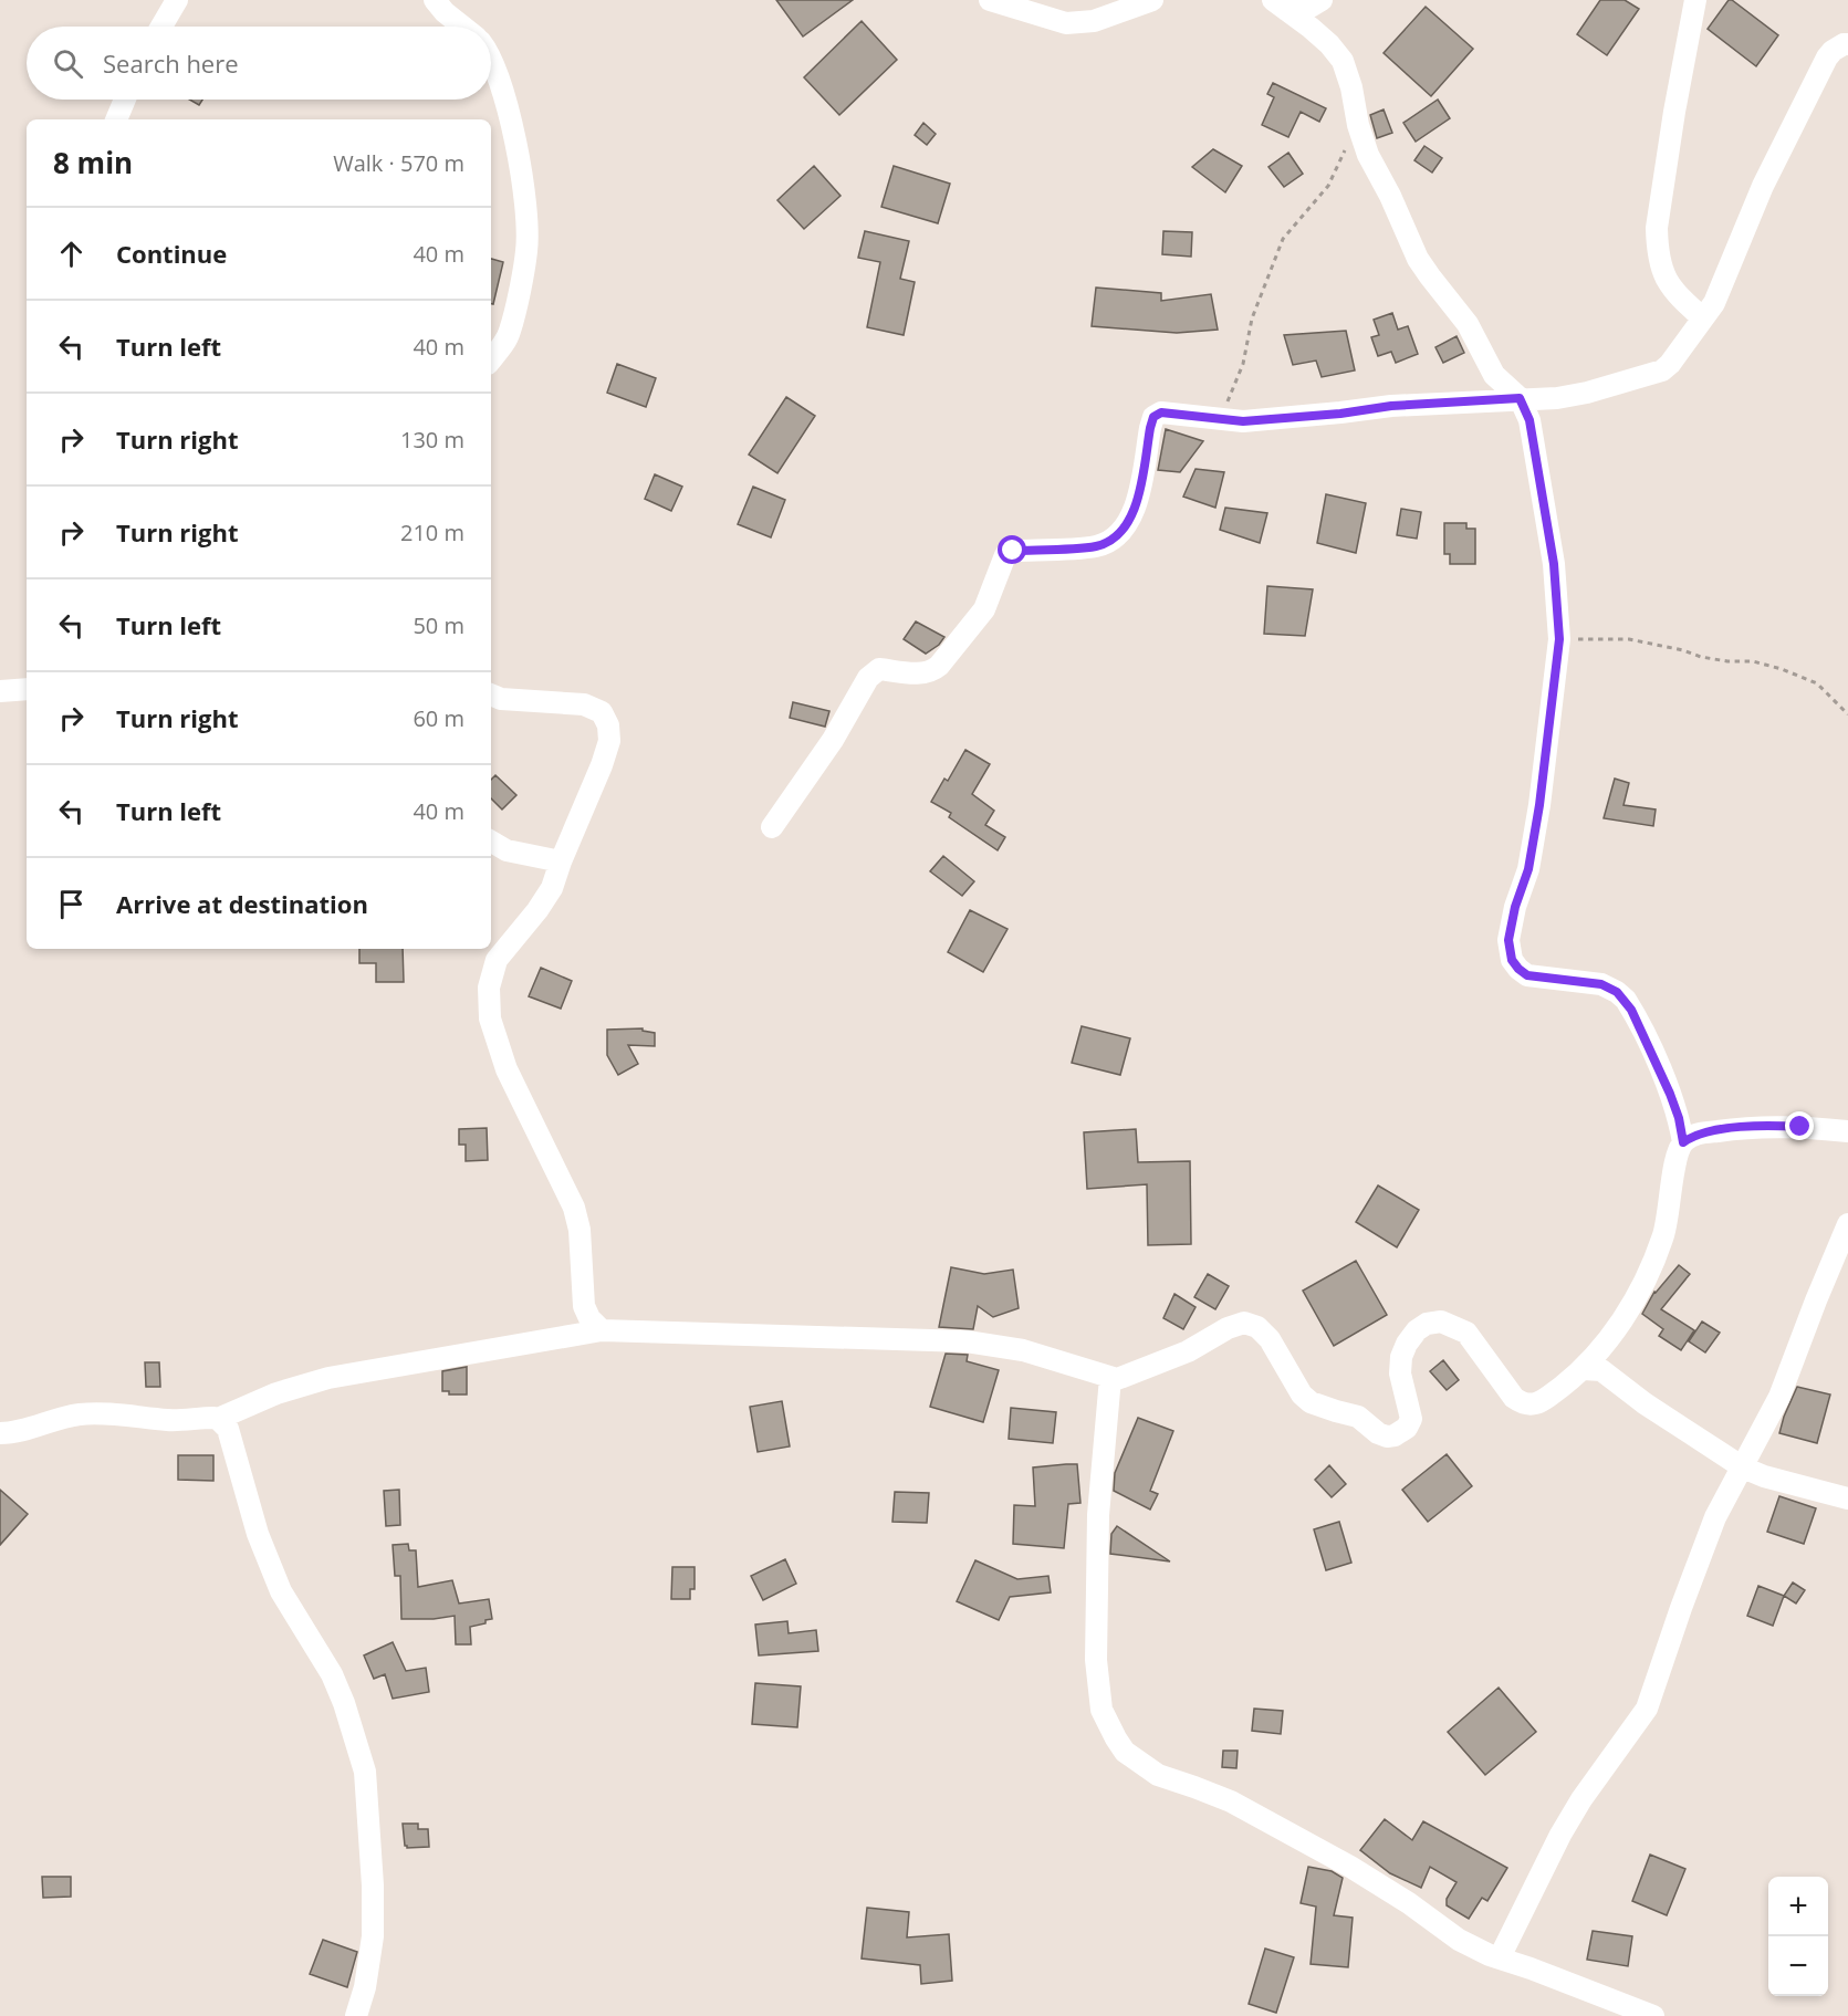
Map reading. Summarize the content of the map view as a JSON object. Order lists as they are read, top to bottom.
{
  "page": {
    "search": "Search here",
    "heading": ["8 min", "Walk · 570 m"],
    "list": [
      ["Continue", "40 m"],
      ["Turn left", "40 m"],
      ["Turn right", "130 m"],
      ["Turn right", "210 m"],
      ["Turn left", "50 m"],
      ["Turn right", "60 m"],
      ["Turn left", "40 m"],
      "Arrive at destination"
    ],
    "map_buttons": ["+", "−"]
  }
}
